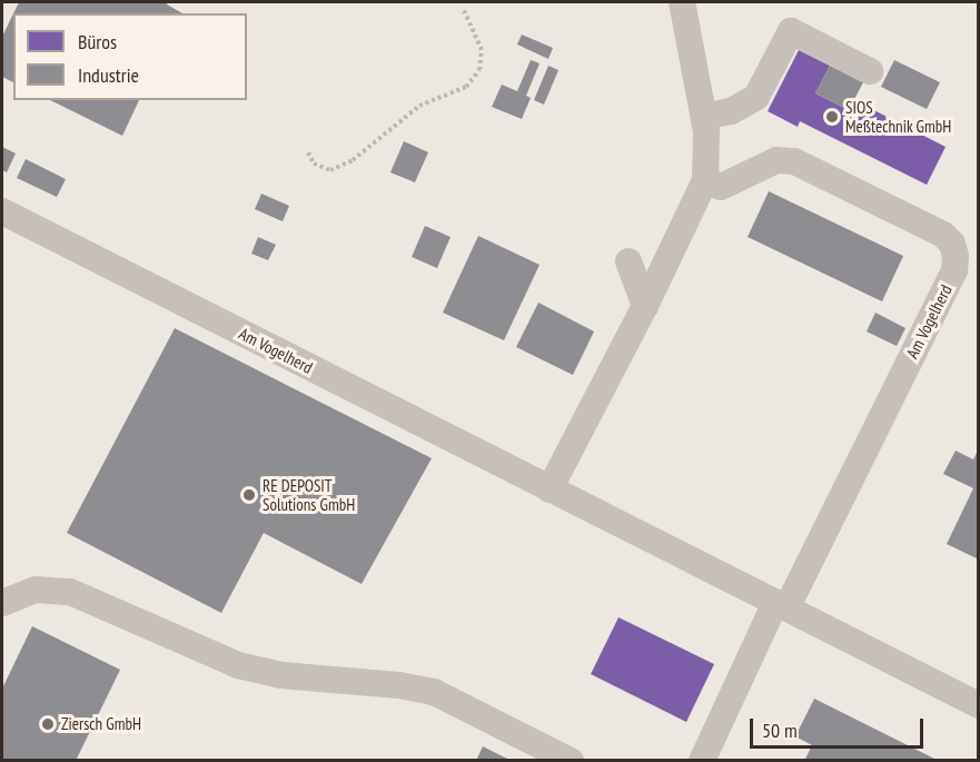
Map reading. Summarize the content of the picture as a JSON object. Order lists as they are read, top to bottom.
{
  "streets": {
    "street": ["Am Vogelherd"]
  },
  "places": ["SIOS Meßtechnik GmbH", "RE DEPOSIT Solutions GmbH", "Ziersch GmbH"],
  "legend": ["Büros", "Industrie"],
  "scale_bar": "50 m"
}
